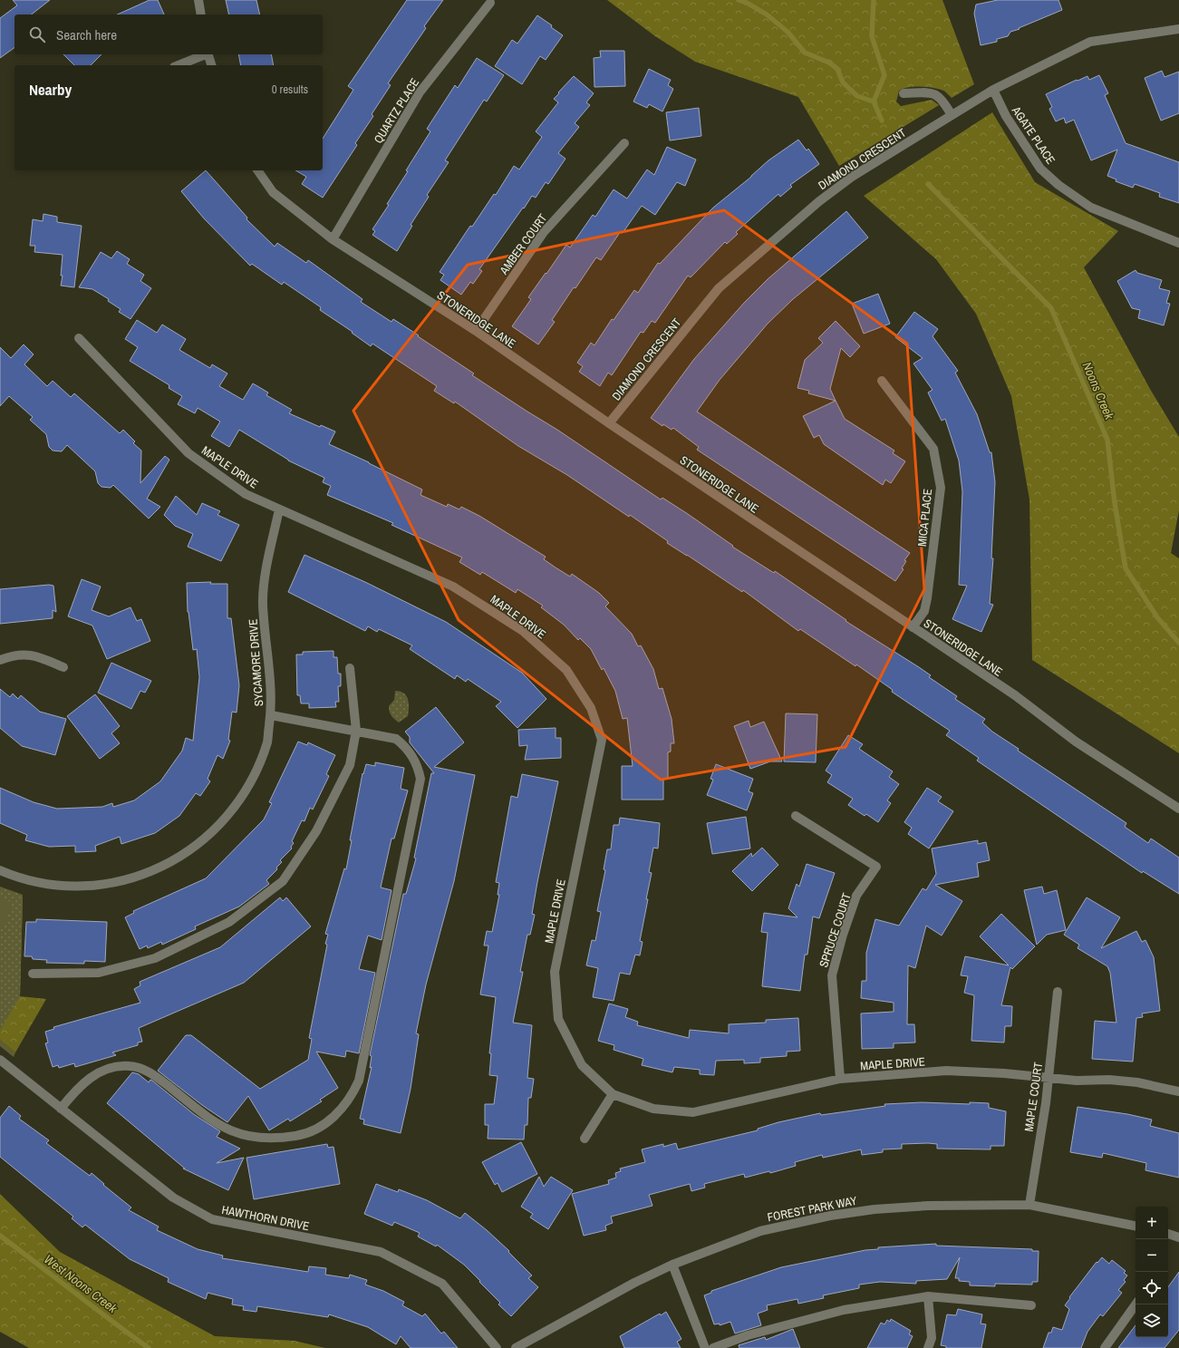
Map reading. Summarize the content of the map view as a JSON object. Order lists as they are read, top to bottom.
{
  "streets": {
    "street": [
      "QUARTZ PLACE",
      "AGATE PLACE",
      "DIAMOND CRESCENT",
      "AMBER COURT",
      "STONERIDGE LANE",
      "MAPLE DRIVE",
      "MICA PLACE",
      "SYCAMORE DRIVE",
      "SPRUCE COURT",
      "MAPLE COURT",
      "FOREST PARK WAY",
      "HAWTHORN DRIVE"
    ]
  },
  "crossings": [
    ["QUARTZ PLACE", "STONERIDGE LANE"],
    ["AGATE PLACE", "DIAMOND CRESCENT"],
    ["DIAMOND CRESCENT", "STONERIDGE LANE"],
    ["AMBER COURT", "STONERIDGE LANE"],
    ["STONERIDGE LANE", "MICA PLACE"],
    ["MAPLE DRIVE", "SYCAMORE DRIVE"],
    ["MAPLE DRIVE", "SPRUCE COURT"],
    ["MAPLE DRIVE", "MAPLE COURT"],
    ["MAPLE COURT", "FOREST PARK WAY"]
  ],
  "water": ["Noons Creek", "West Noons Creek"],
  "page": {
    "search": "Search here",
    "heading": ["Nearby", "0 results"],
    "map_buttons": ["+", "−"]
  }
}
